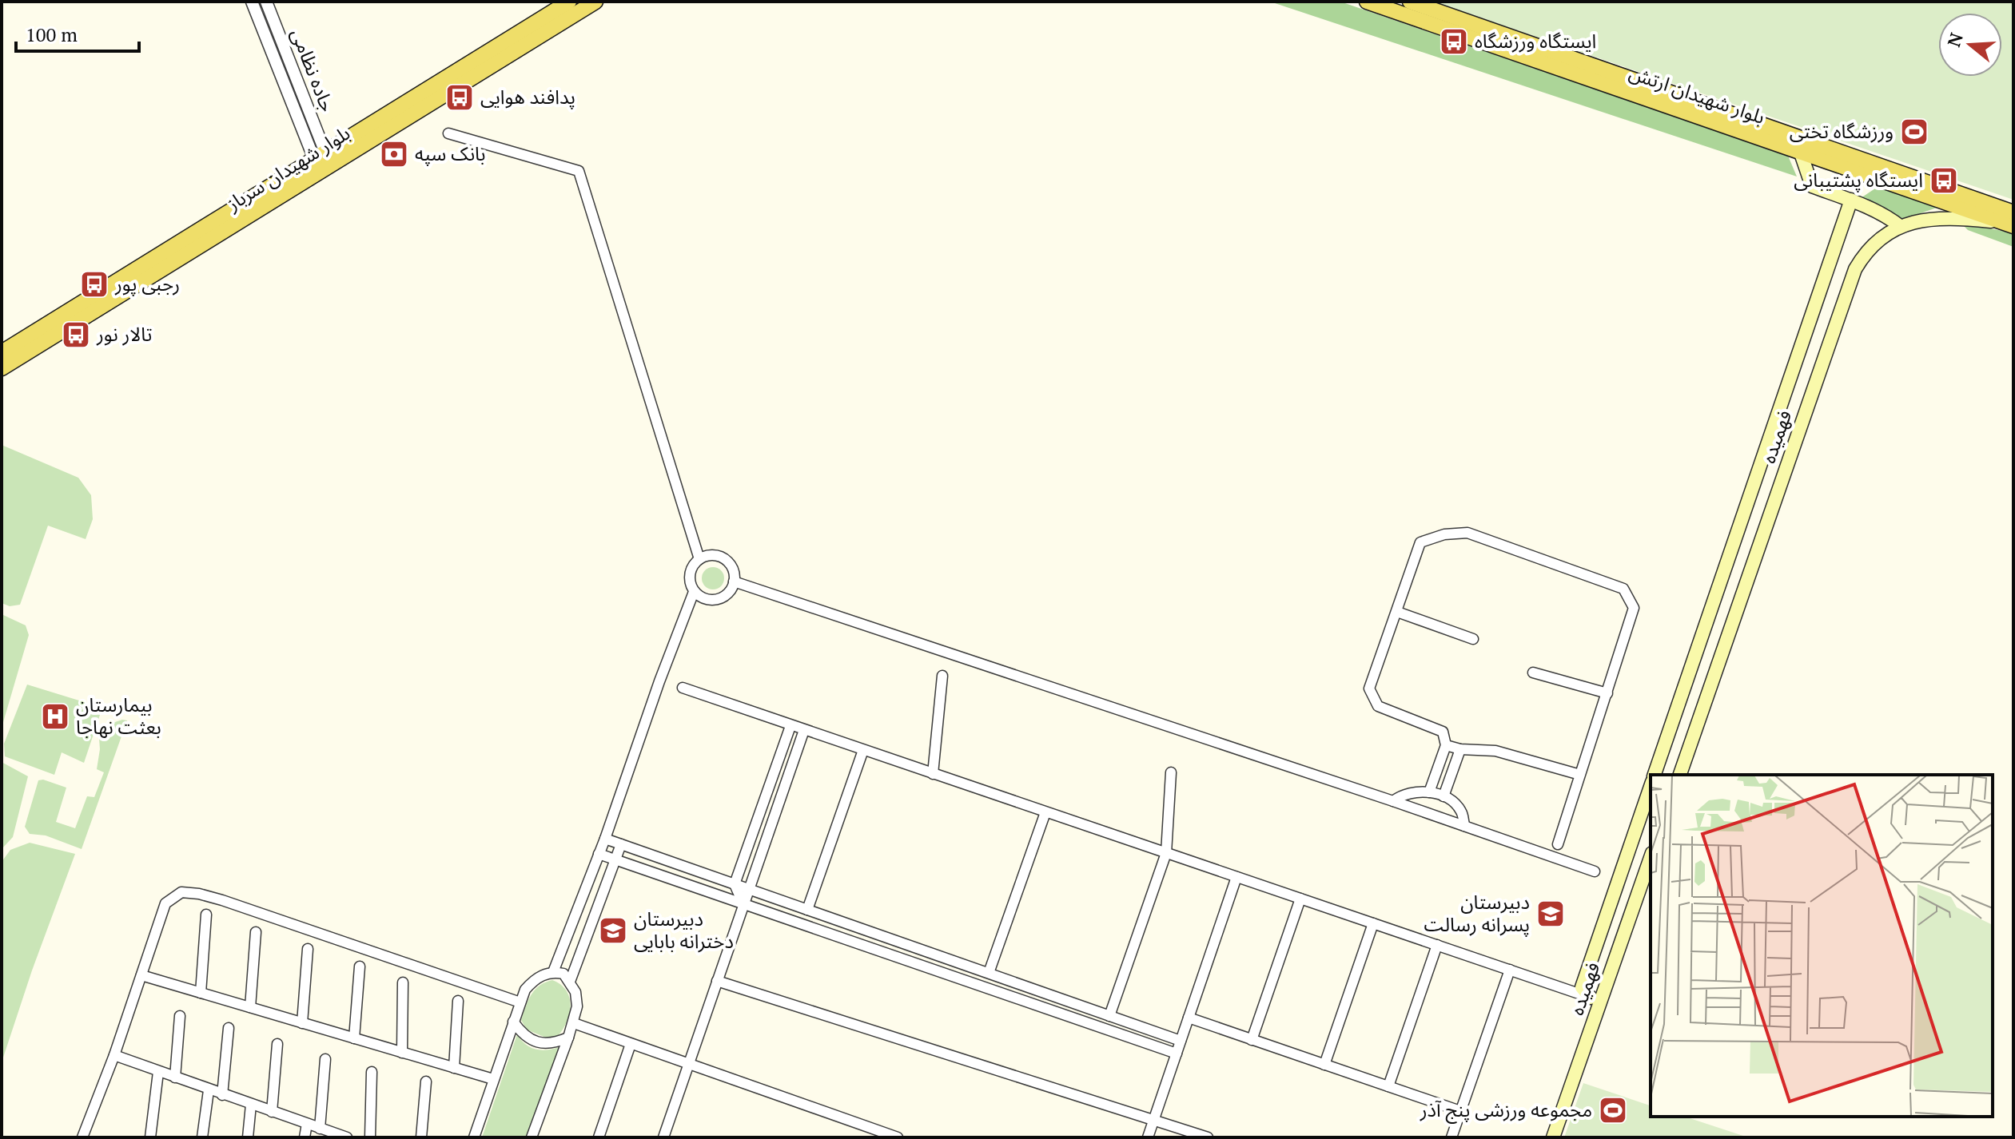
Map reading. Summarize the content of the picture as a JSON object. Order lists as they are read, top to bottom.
{
  "streets": {
    "main road": ["بلوار شهیدان ارتش", "بلوار شهیدان سرباز", "فهمیده"],
    "street": ["جاده نظامی"]
  },
  "crossings": [
    ["جاده نظامی", "بلوار شهیدان سرباز"],
    ["بلوار شهیدان ارتش", "فهمیده"]
  ],
  "places": {
    "bus stop": [
      "ایستگاه ورزشگاه",
      "پدافند هوایی",
      "ایستگاه پشتیبانی",
      "رجبی پور",
      "تالار نور"
    ],
    "sports": ["ورزشگاه تختی", "مجموعه ورزشی پنج آذر"],
    "bank": ["بانک سپه"],
    "hospital": ["بیمارستان بعثت نهاجا"],
    "school or university": ["دبیرستان پسرانه رسالت", "دبیرستان دخترانه بابایی"]
  },
  "scale_bar": "100 m",
  "north": "left"
}
